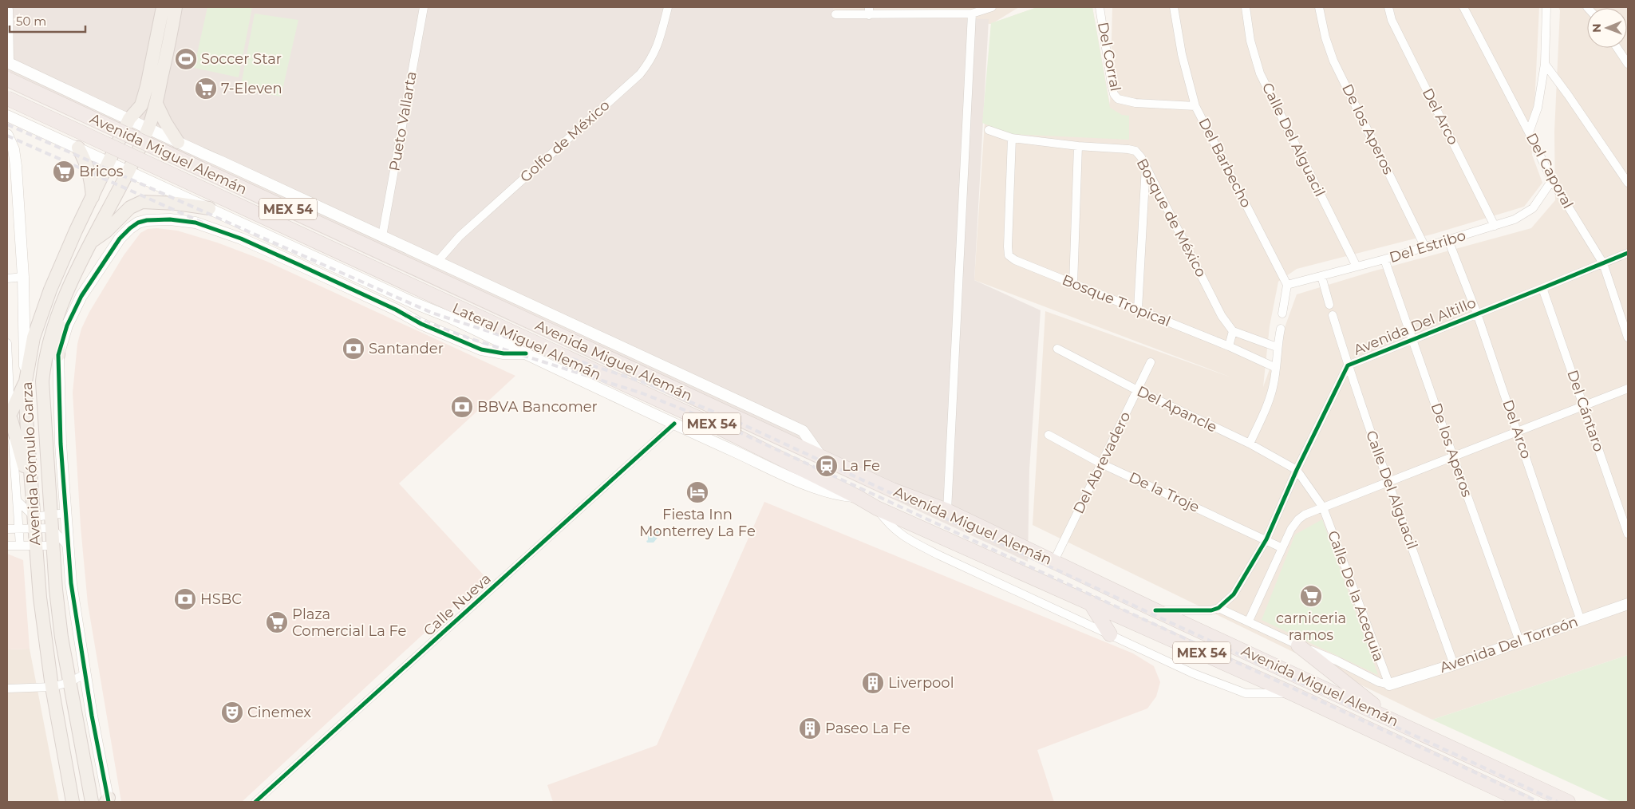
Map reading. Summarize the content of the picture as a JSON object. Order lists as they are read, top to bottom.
{
  "streets": {
    "highway": ["Avenida Miguel Alemán", "MEX 54"],
    "main road": ["Avenida Rómulo Garza"],
    "street": [
      "Del Corral",
      "Del Arco",
      "Pueto Vallarta",
      "De los Aperos",
      "Calle Del Alguacil",
      "Golfo de México",
      "Del Barbecho",
      "Del Caporal",
      "Bosque de México",
      "Del Estribo",
      "Bosque Tropical",
      "Avenida Del Altillo",
      "Lateral Miguel Alemán",
      "Del Apancle",
      "Del Cántaro",
      "Del Abrevadero",
      "De la Troje",
      "Calle De la Acequia",
      "Calle Nueva",
      "Avenida Del Torreón"
    ]
  },
  "crossings": [
    ["Del Corral", "Del Barbecho"],
    ["Del Arco", "Del Estribo"],
    ["Del Arco", "Avenida Del Altillo"],
    ["Del Arco", "Avenida Del Torreón"],
    ["De los Aperos", "Del Estribo"],
    ["De los Aperos", "Avenida Del Altillo"],
    ["De los Aperos", "Avenida Del Torreón"],
    ["Calle Del Alguacil", "Del Estribo"],
    ["Calle Del Alguacil", "Avenida Del Altillo"],
    ["Calle Del Alguacil", "Avenida Del Torreón"],
    ["Avenida Miguel Alemán", "Lateral Miguel Alemán"],
    ["Avenida Miguel Alemán", "Del Abrevadero"],
    ["Del Barbecho", "Del Estribo"],
    ["Del Caporal", "Del Estribo"],
    ["Del Caporal", "Avenida Del Altillo"],
    ["Bosque de México", "Bosque Tropical"],
    ["Avenida Del Altillo", "Del Apancle"],
    ["Avenida Del Altillo", "Del Cántaro"],
    ["Avenida Del Altillo", "De la Troje"],
    ["Avenida Del Altillo", "Calle De la Acequia"],
    ["Lateral Miguel Alemán", "Avenida Rómulo Garza"],
    ["Lateral Miguel Alemán", "Calle Nueva"],
    ["Del Apancle", "Del Abrevadero"],
    ["Del Apancle", "Calle De la Acequia"],
    ["Del Abrevadero", "De la Troje"],
    ["Calle De la Acequia", "Avenida Del Torreón"]
  ],
  "places": {
    "sports": ["Soccer Star"],
    "supermarket": [
      "7-Eleven",
      "Bricos",
      "carniceria ramos",
      "Plaza Comercial La Fe"
    ],
    "bank": ["Santander", "BBVA Bancomer", "HSBC"],
    "station": ["La Fe"],
    "hotel": ["Fiesta Inn Monterrey La Fe"],
    "building": ["Liverpool", "Paseo La Fe"],
    "theatre": ["Cinemex"]
  },
  "scale_bar": "50 m",
  "north": "left"
}
